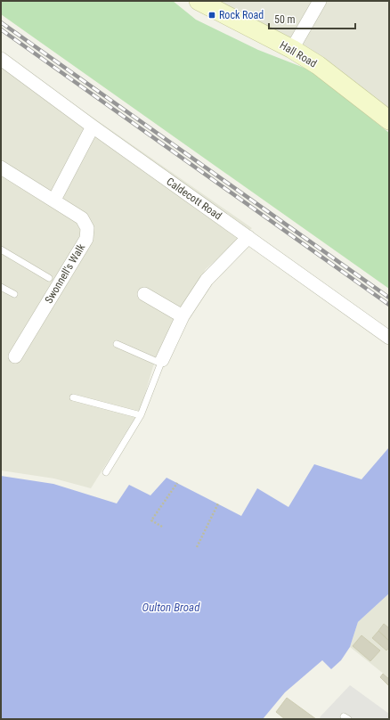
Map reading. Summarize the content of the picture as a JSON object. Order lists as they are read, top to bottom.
{
  "streets": {
    "street": ["Hall Road", "Caldecott Road", "Swonnell's Walk"]
  },
  "water": ["Oulton Broad"],
  "places": {
    "transit": ["Rock Road"]
  },
  "scale_bar": "50 m"
}
